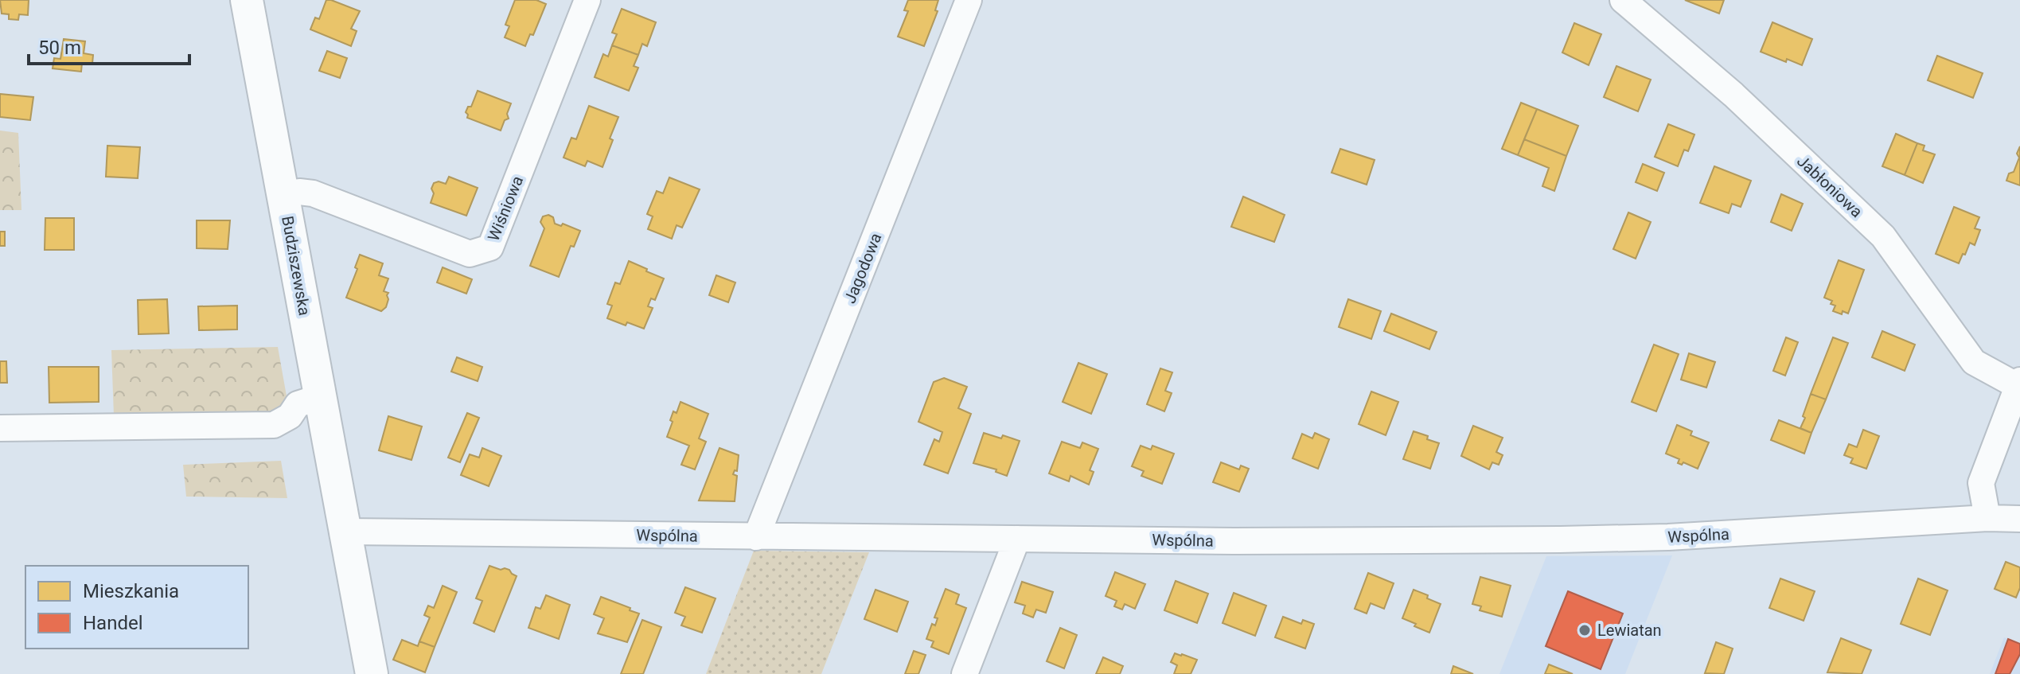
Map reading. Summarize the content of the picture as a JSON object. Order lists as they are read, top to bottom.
{
  "streets": {
    "street": [
      "Jabłoniowa",
      "Wiśniowa",
      "Budziszewska",
      "Jagodowa",
      "Wspólna"
    ]
  },
  "crossings": [
    ["Wiśniowa", "Budziszewska"],
    ["Budziszewska", "Wspólna"],
    ["Jagodowa", "Wspólna"]
  ],
  "places": ["Lewiatan"],
  "legend": ["Mieszkania", "Handel"],
  "scale_bar": "50 m"
}
